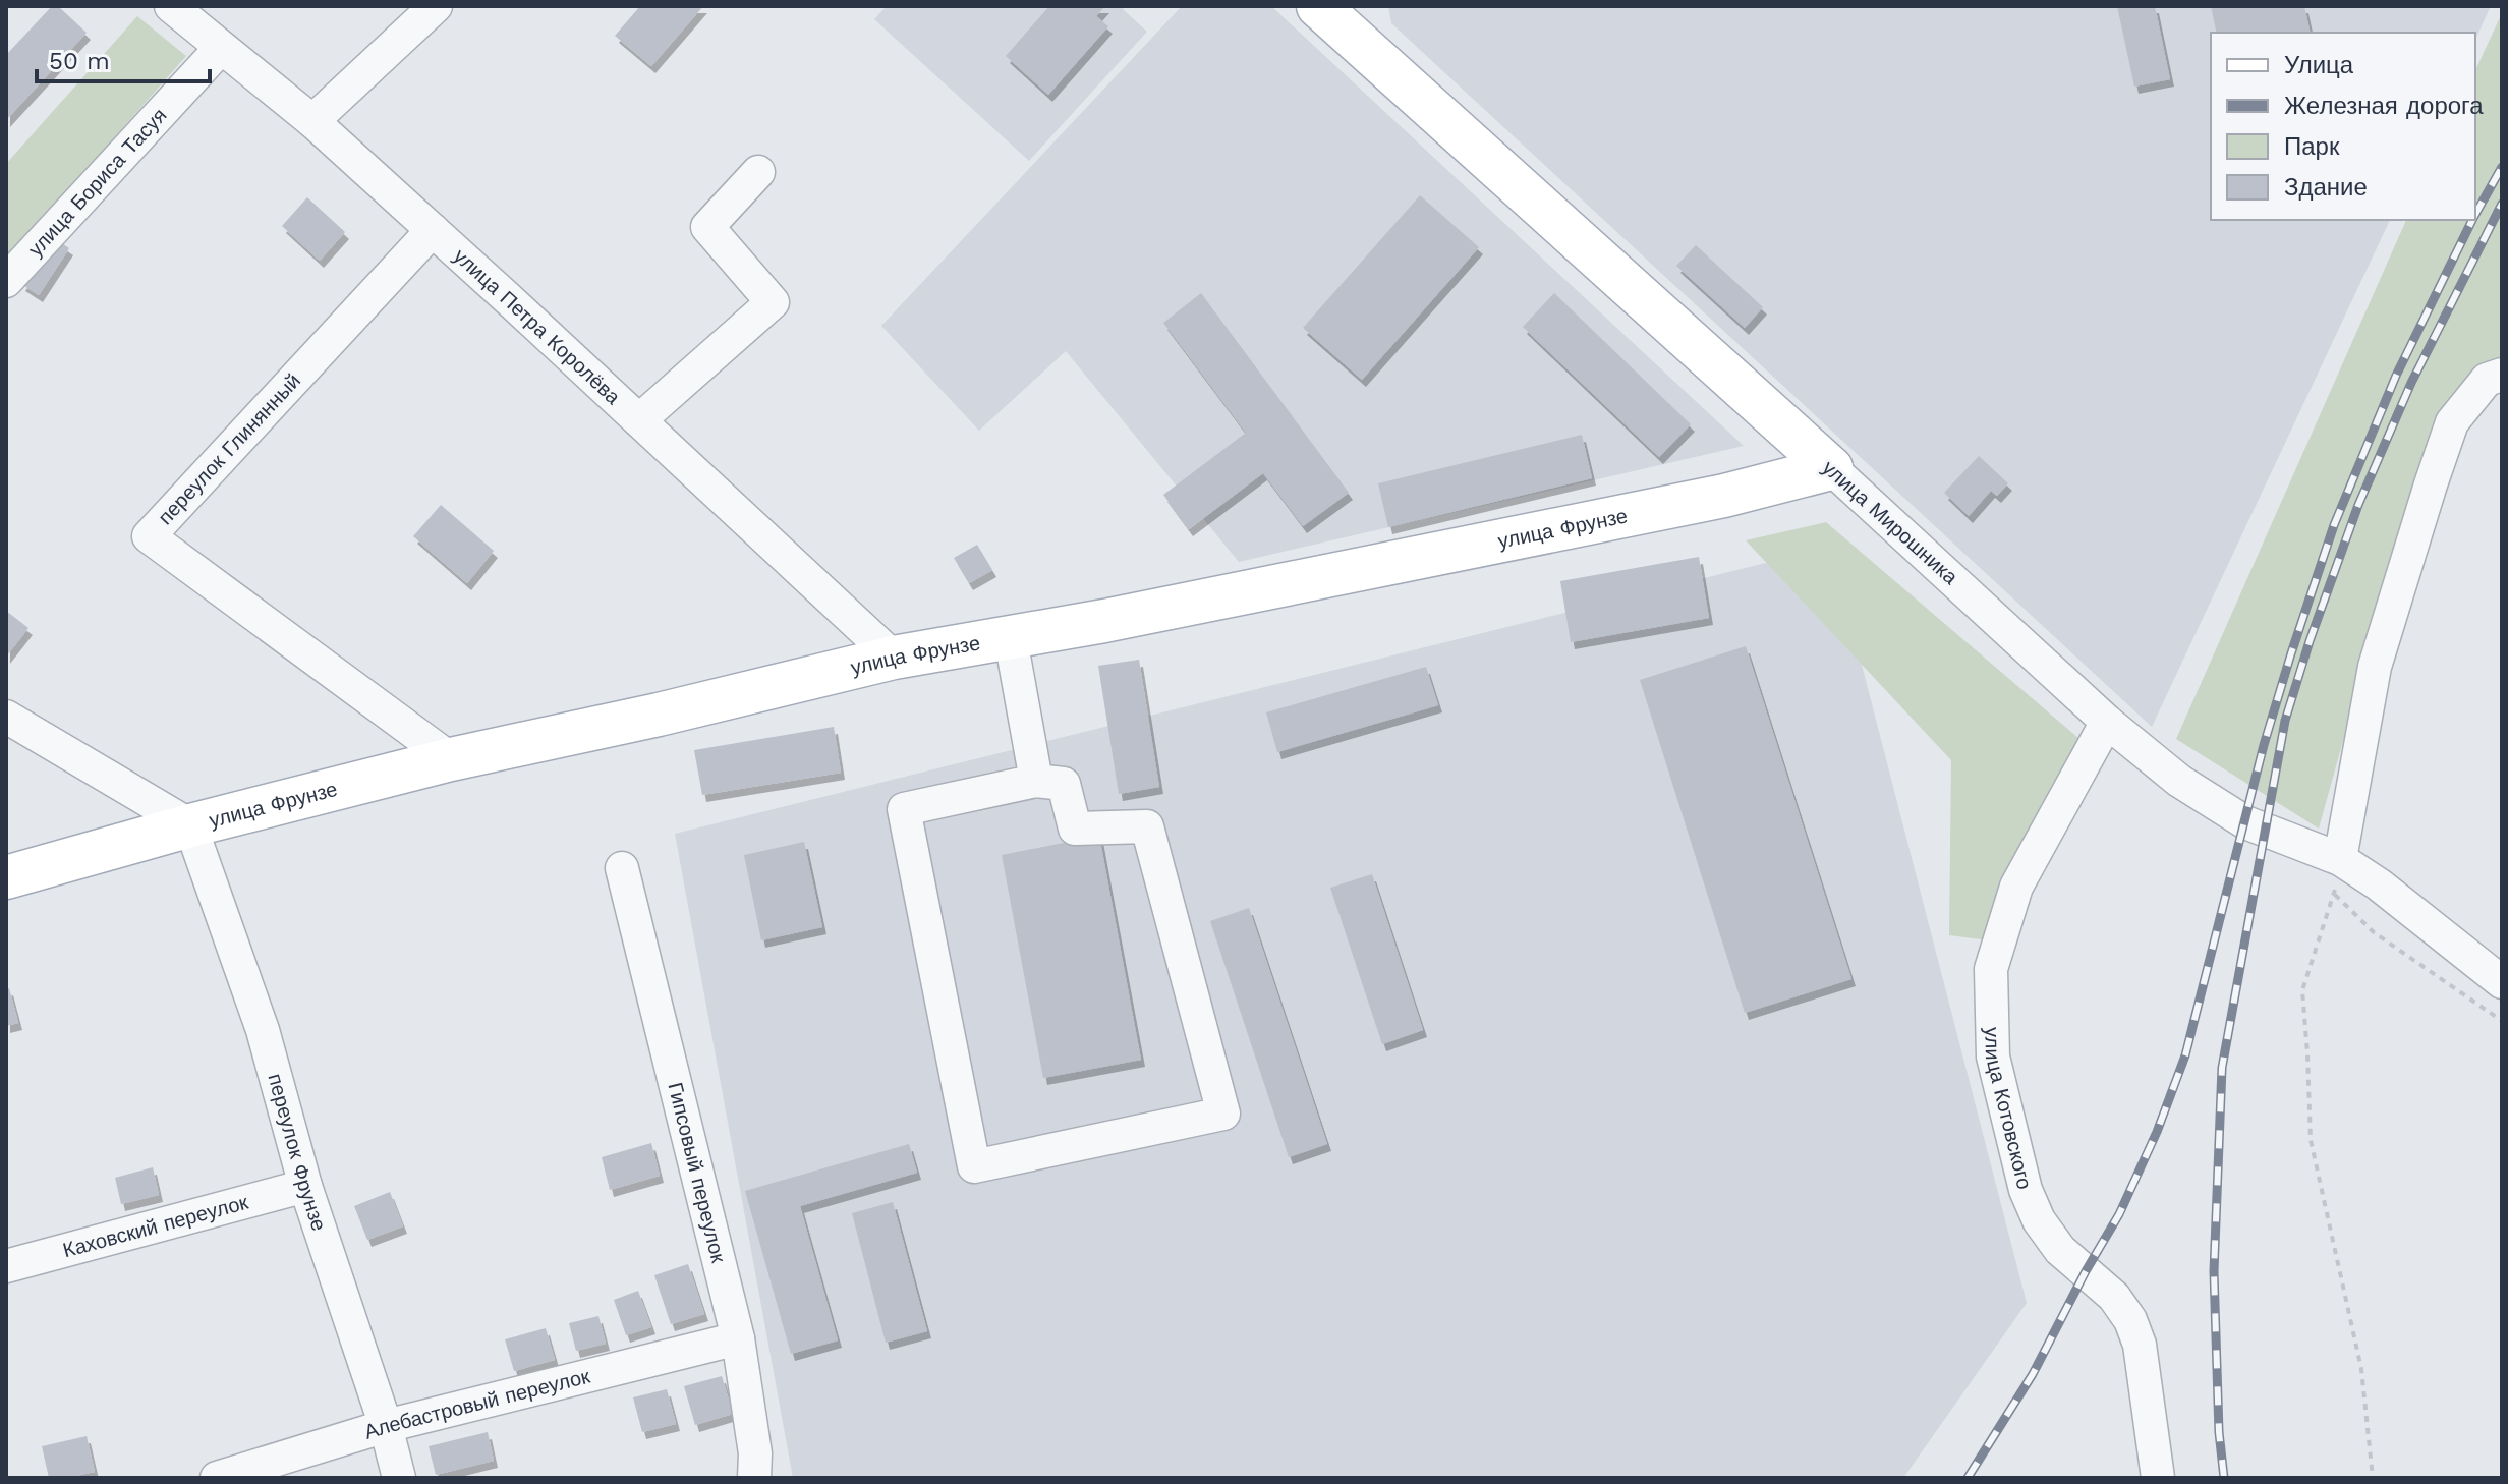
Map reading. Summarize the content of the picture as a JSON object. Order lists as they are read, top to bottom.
{
  "streets": {
    "main road": ["улица Мирошника", "улица Фрунзе"],
    "street": [
      "улица Бориса Тасуя",
      "улица Петра Королёва",
      "переулок Глинянный",
      "улица Котовского",
      "переулок Фрунзе",
      "Гипсовый переулок",
      "Каховский переулок",
      "Алебастровый переулок"
    ]
  },
  "crossings": [
    ["улица Бориса Тасуя", "улица Петра Королёва"],
    ["улица Петра Королёва", "переулок Глинянный"],
    ["улица Петра Королёва", "улица Фрунзе"],
    ["переулок Глинянный", "улица Фрунзе"],
    ["улица Мирошника", "улица Фрунзе"],
    ["улица Мирошника", "улица Котовского"],
    ["улица Фрунзе", "переулок Фрунзе"],
    ["переулок Фрунзе", "Каховский переулок"],
    ["переулок Фрунзе", "Алебастровый переулок"],
    ["Гипсовый переулок", "Алебастровый переулок"]
  ],
  "legend": [
    "Улица",
    "Железная дорога",
    "Парк",
    "Здание"
  ],
  "scale_bar": "50 m"
}
